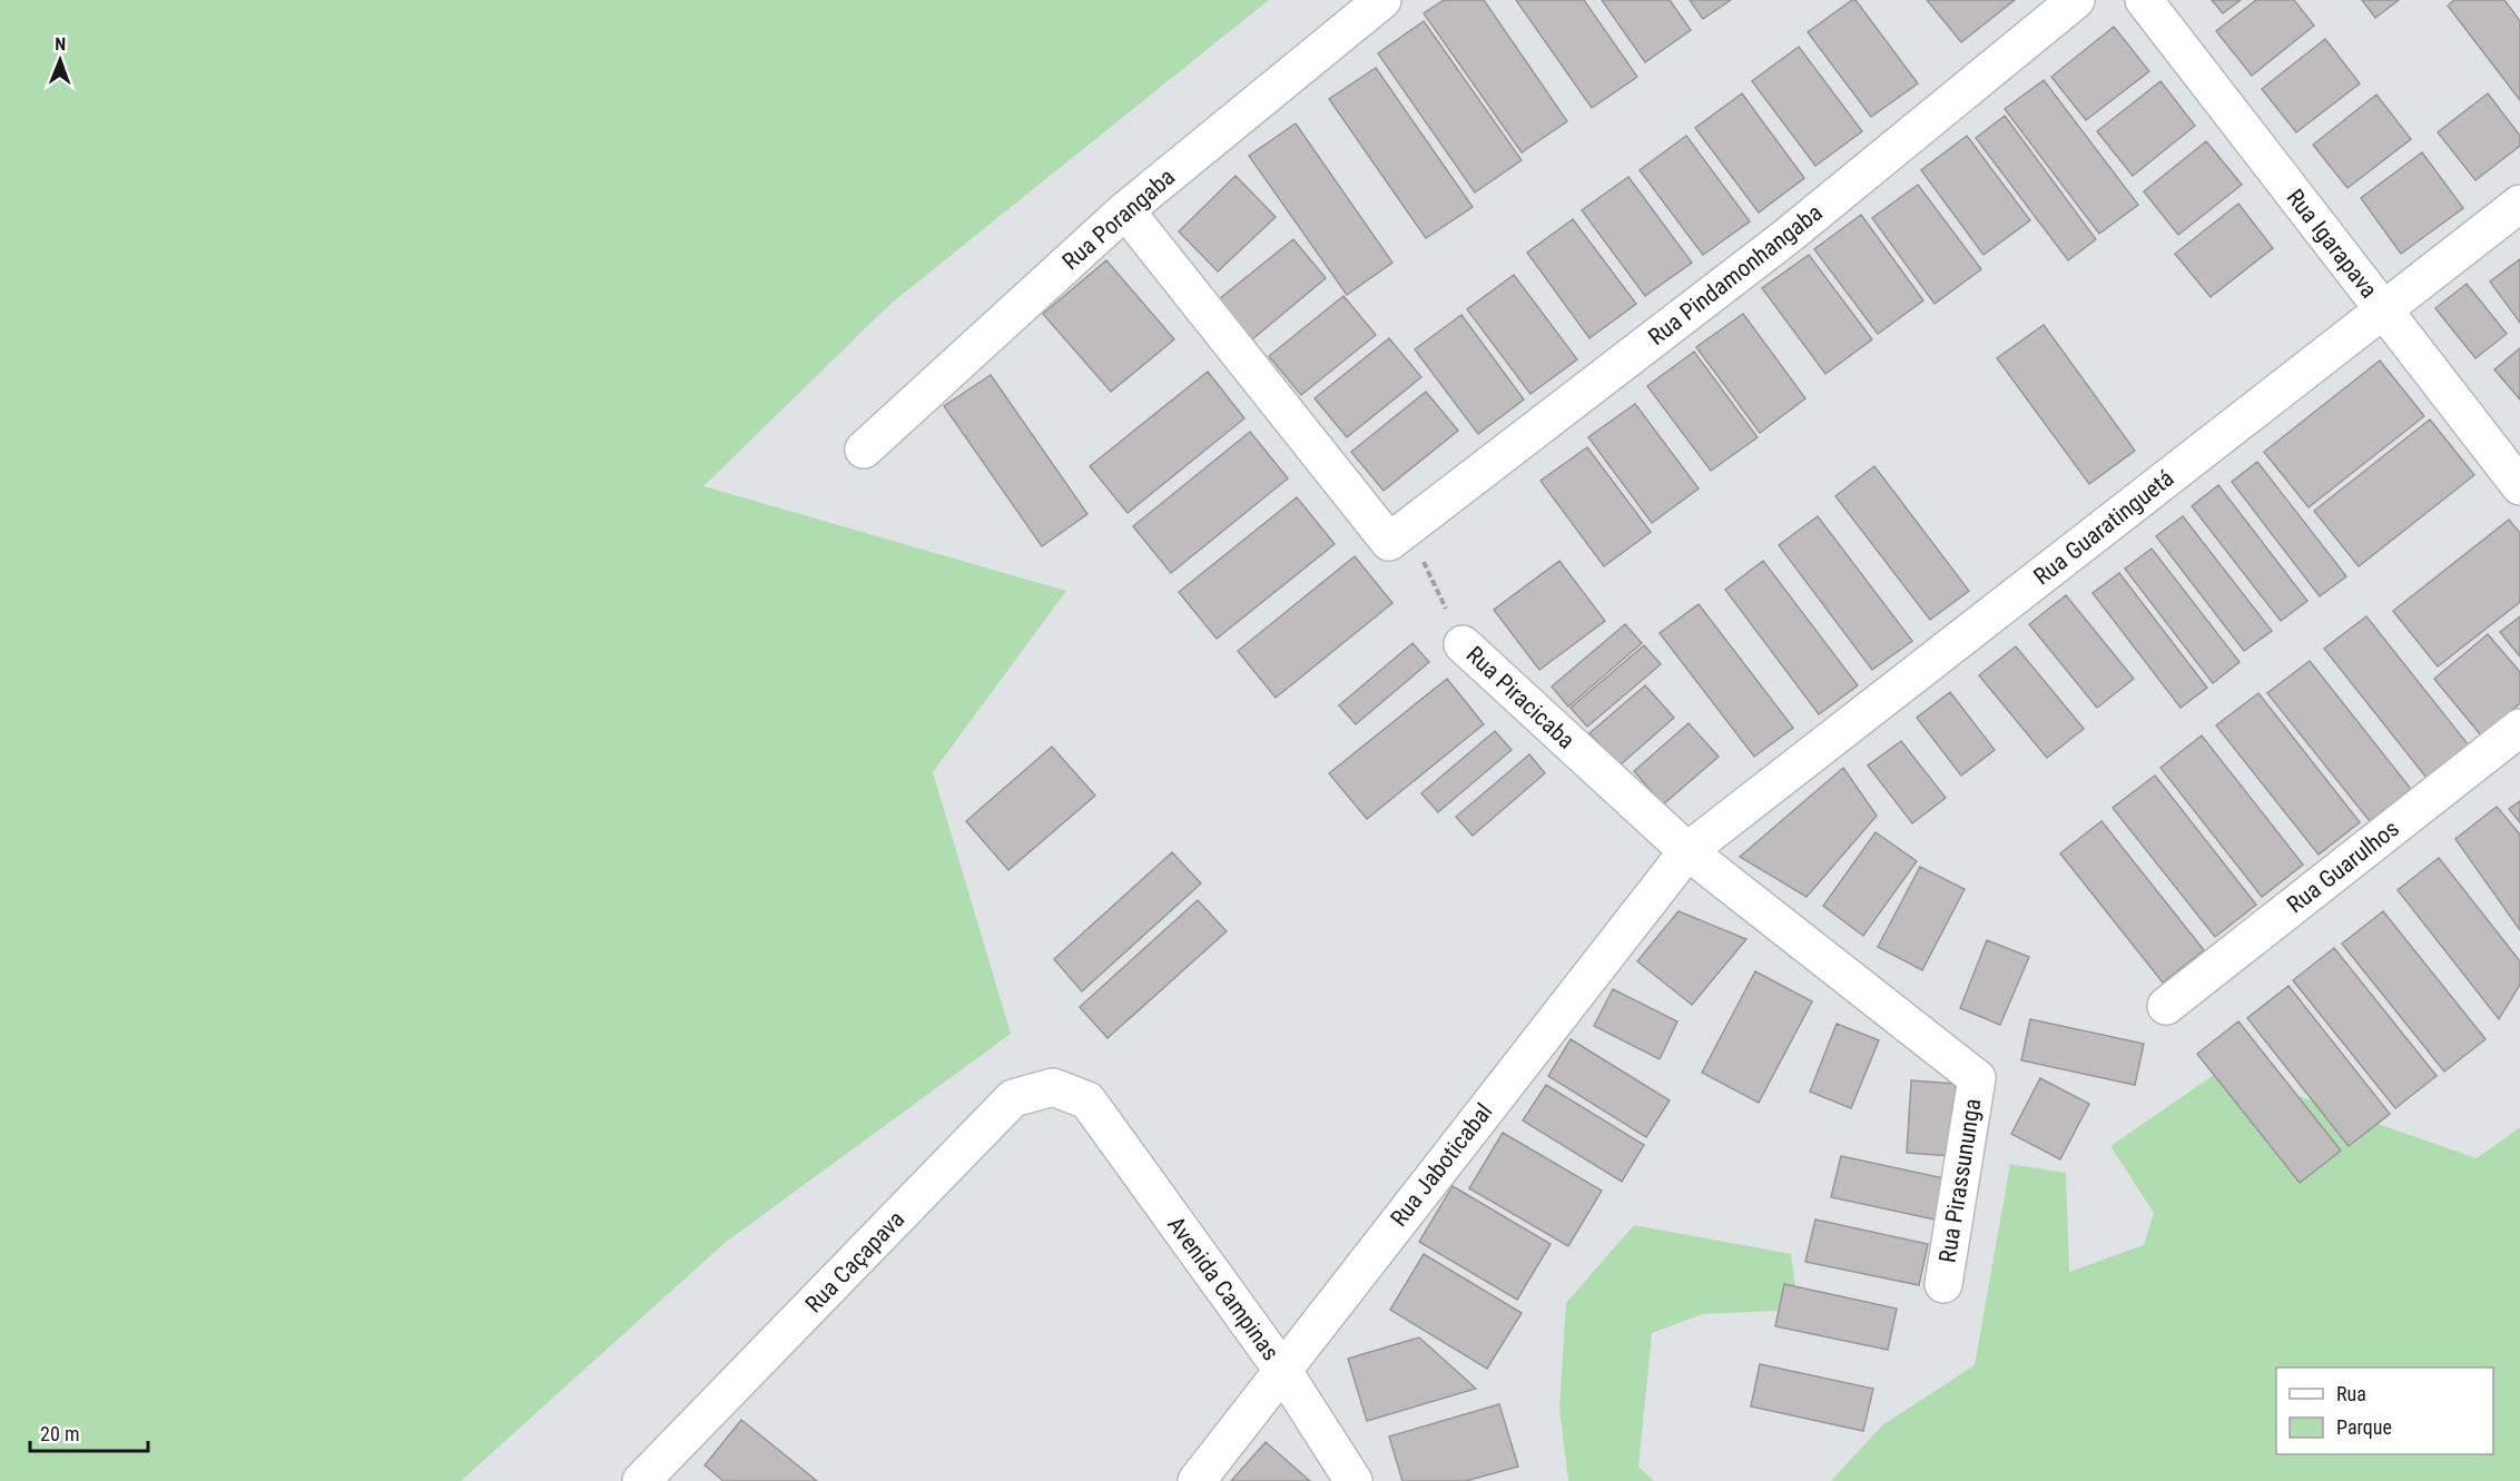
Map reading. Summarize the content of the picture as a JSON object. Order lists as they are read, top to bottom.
{
  "streets": {
    "street": [
      "Rua Porangaba",
      "Rua Igarapava",
      "Rua Pindamonhangaba",
      "Rua Guaratinguetá",
      "Rua Piracicaba",
      "Rua Guarulhos",
      "Rua Jaboticabal",
      "Rua Pirassununga",
      "Rua Caçapava",
      "Avenida Campinas"
    ]
  },
  "crossings": [
    ["Rua Igarapava", "Rua Guaratinguetá"],
    ["Rua Pindamonhangaba", "Rua Piracicaba"],
    ["Rua Guaratinguetá", "Rua Piracicaba"],
    ["Rua Guaratinguetá", "Rua Jaboticabal"],
    ["Rua Piracicaba", "Rua Jaboticabal"],
    ["Rua Piracicaba", "Rua Pirassununga"],
    ["Rua Jaboticabal", "Avenida Campinas"],
    ["Rua Caçapava", "Avenida Campinas"]
  ],
  "legend": ["Rua", "Parque"],
  "scale_bar": "20 m",
  "north": "top"
}
